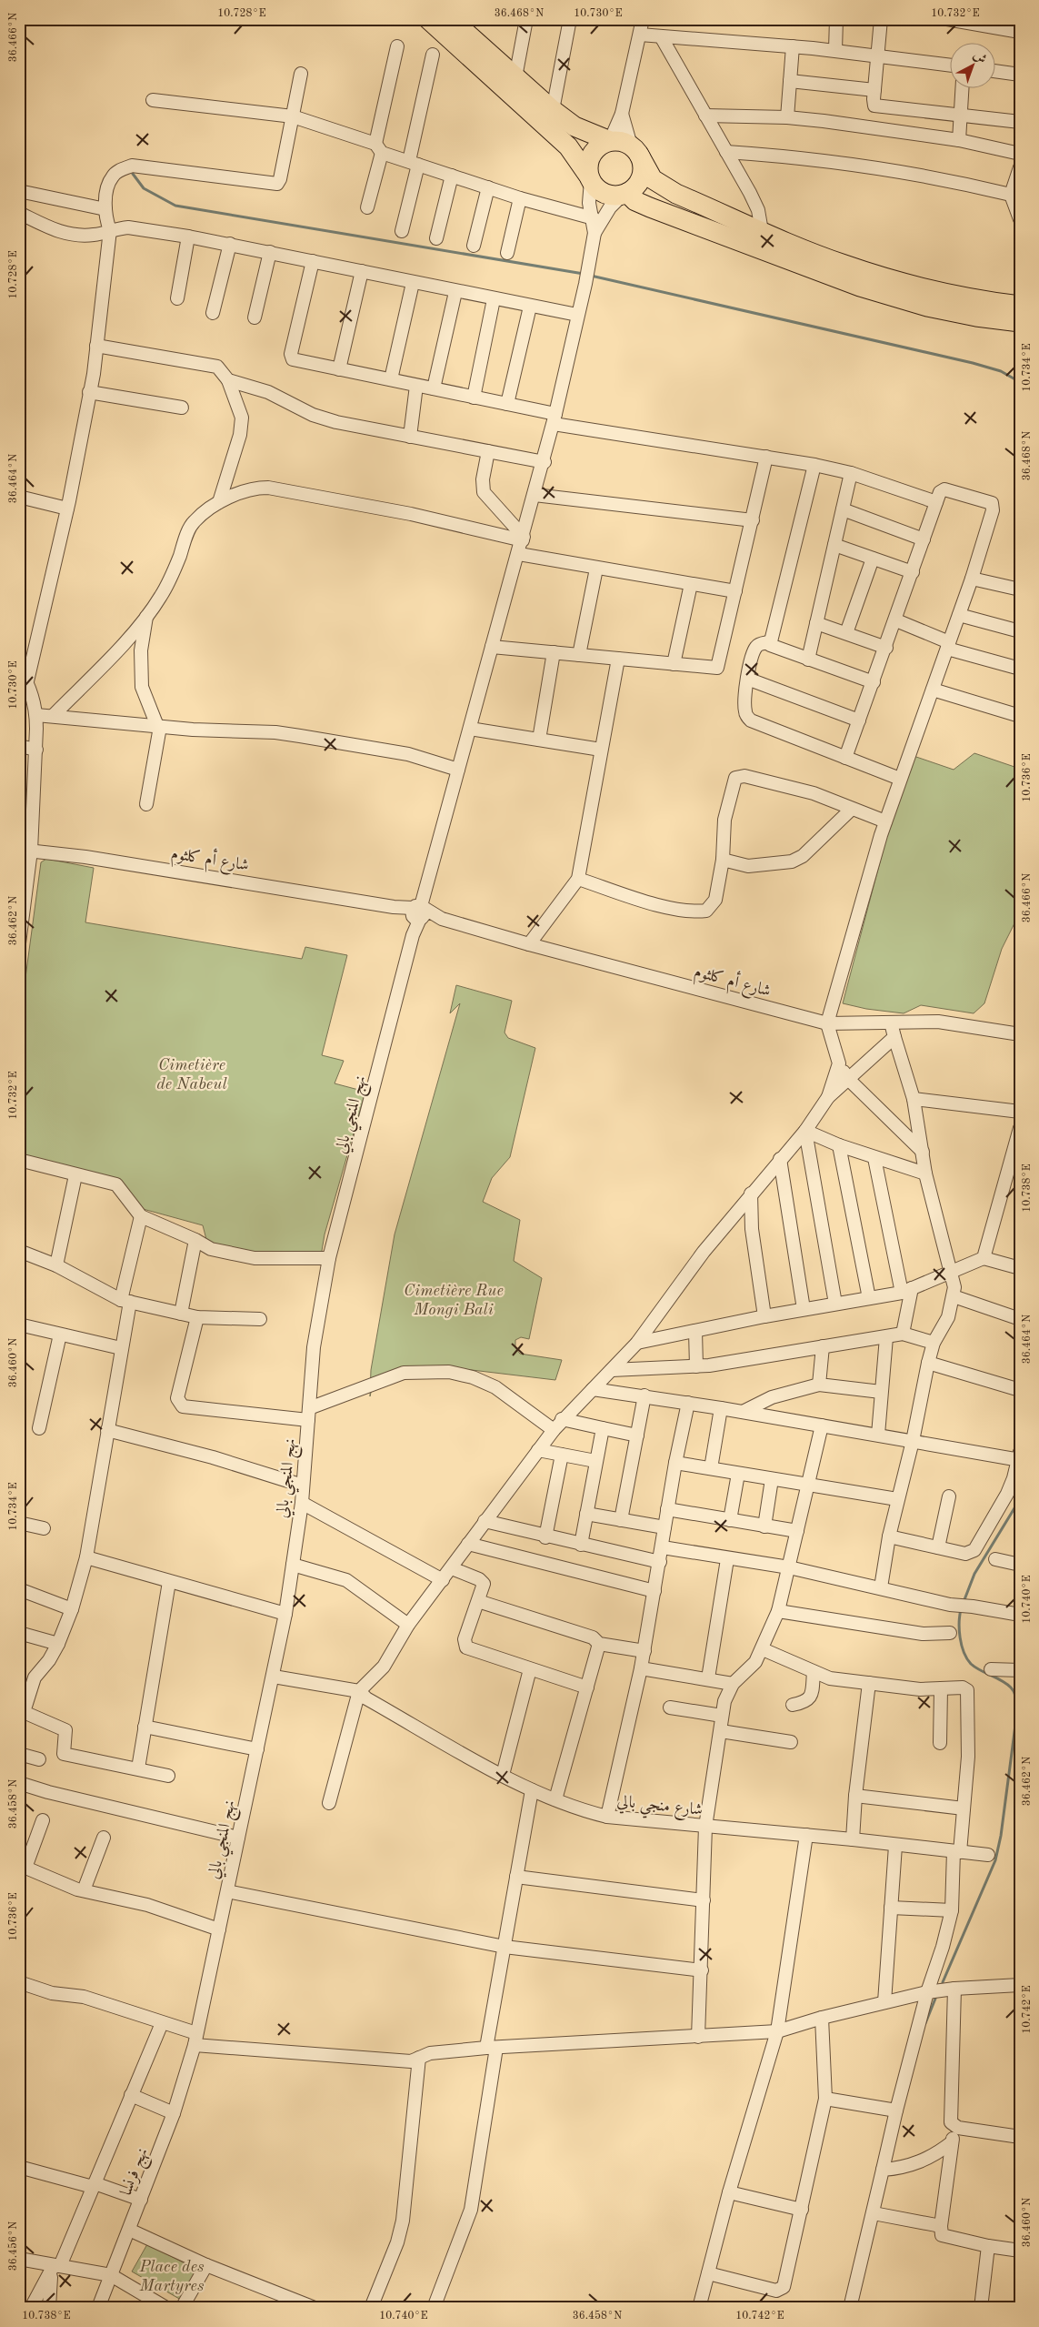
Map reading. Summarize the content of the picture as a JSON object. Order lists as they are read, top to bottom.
{
  "streets": {
    "street": [
      "شارع أم كلثوم",
      "نهج المنجي بالي",
      "شارع منجي بالي",
      "نهج فرنسا"
    ]
  },
  "crossings": [
    ["شارع أم كلثوم", "نهج المنجي بالي"],
    ["نهج المنجي بالي", "نهج فرنسا"]
  ],
  "parks": ["Cimetière de Nabeul", "Cimetière Rue Mongi Bali", "Place des Martyres"],
  "north": "top right",
  "coordinates": [
    "10.728°E",
    "36.468°N",
    "10.730°E",
    "10.732°E",
    "36.466°N",
    "10.734°E",
    "36.464°N",
    "10.736°E",
    "36.462°N",
    "10.738°E",
    "36.460°N",
    "10.740°E",
    "36.458°N",
    "10.742°E",
    "36.456°N"
  ]
}
